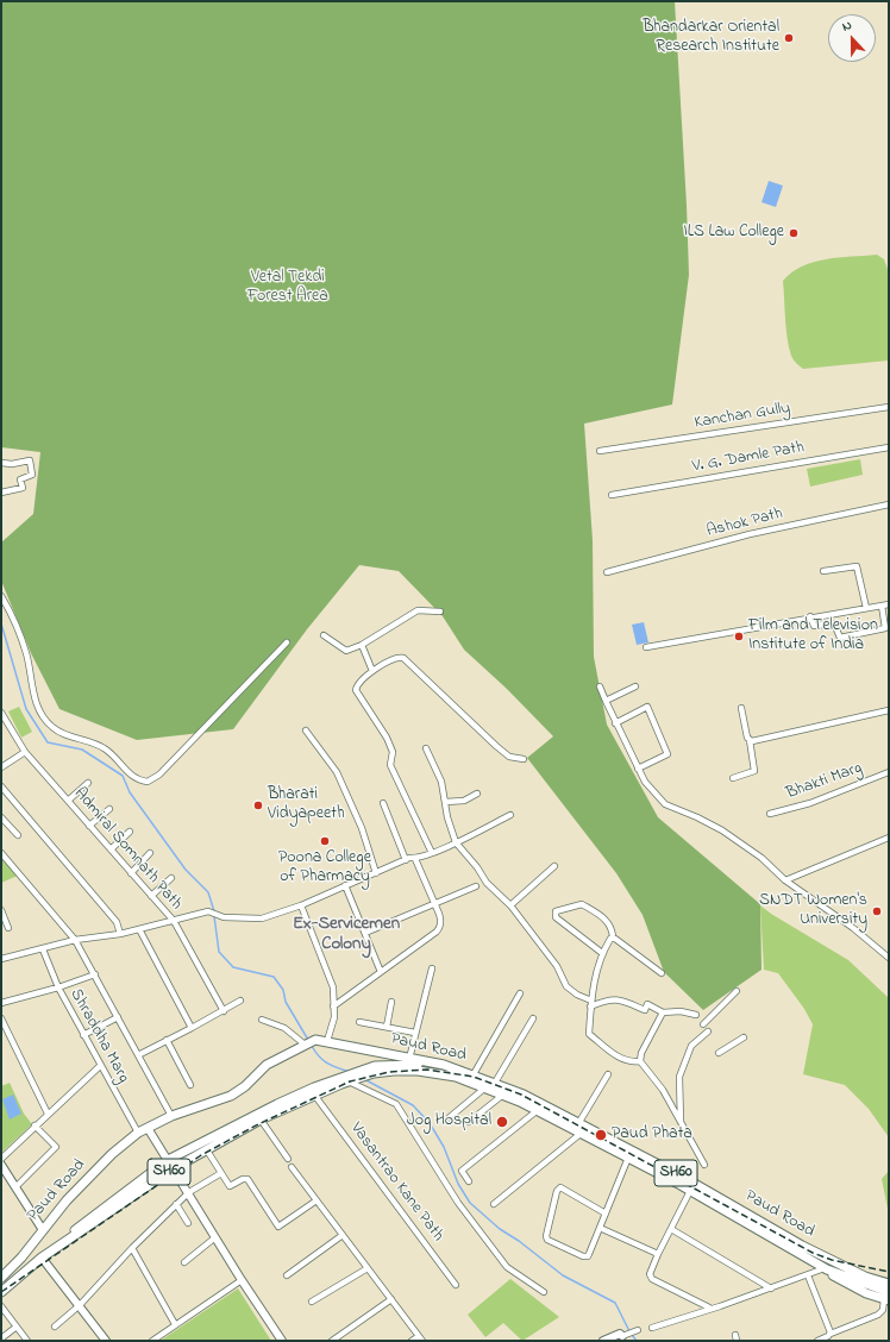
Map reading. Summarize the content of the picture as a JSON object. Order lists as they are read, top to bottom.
{
  "streets": {
    "main road": ["Paud Road", "SH60"],
    "street": [
      "Kanchan Gully",
      "V. G. Damle Path",
      "Ashok Path",
      "Bhakti Marg",
      "Admiral Somnath Path",
      "Shraddha Marg",
      "Vasantrao Kane Path"
    ]
  },
  "crossings": [
    ["Shraddha Marg", "Paud Road"],
    ["Paud Road", "Vasantrao Kane Path"]
  ],
  "districts": ["Ex-Servicemen Colony"],
  "parks": ["Vetal Tekdi Forest Area"],
  "places": [
    "Bhandarkar Oriental Research Institute",
    "ILS Law College",
    "Film and Television Institute of India",
    "Bharati Vidyapeeth",
    "Poona College of Pharmacy",
    "SNDT Women's University",
    "Jog Hospital",
    "Paud Phata"
  ],
  "north": "top"
}
